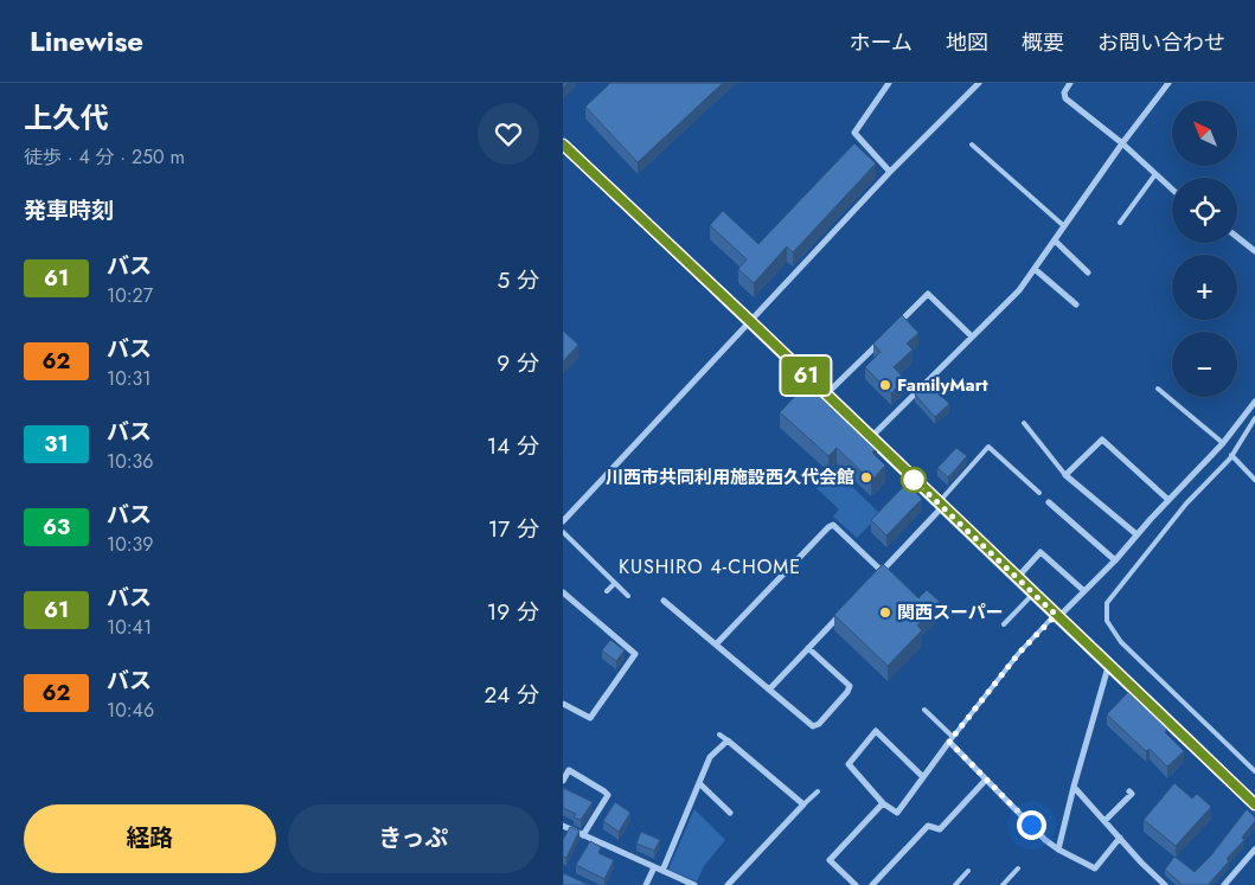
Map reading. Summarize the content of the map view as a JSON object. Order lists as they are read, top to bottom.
{
  "districts": ["KUSHIRO 4-CHOME"],
  "places": ["FamilyMart", "川西市共同利用施設西久代会館", "関西スーパー"],
  "lines": ["bus line 61"],
  "north": "top left",
  "page": {
    "header": "Linewise",
    "nav": [
      "ホーム",
      "地図",
      "概要",
      "お問い合わせ"
    ],
    "heading": [
      ["上久代", "徒歩 · 4 分 · 250 m"],
      "発車時刻"
    ],
    "on_map": "61",
    "map_buttons": ["+", "−"],
    "list": [
      {
        "mark": "61",
        "name": "バス",
        "note": "10:27",
        "value": "5 分"
      },
      {
        "mark": "62",
        "name": "バス",
        "note": "10:31",
        "value": "9 分"
      },
      {
        "mark": "31",
        "name": "バス",
        "note": "10:36",
        "value": "14 分"
      },
      {
        "mark": "63",
        "name": "バス",
        "note": "10:39",
        "value": "17 分"
      },
      {
        "mark": "61",
        "name": "バス",
        "note": "10:41",
        "value": "19 分"
      },
      {
        "mark": "62",
        "name": "バス",
        "note": "10:46",
        "value": "24 分"
      }
    ],
    "buttons": ["経路", "きっぷ"]
  }
}
